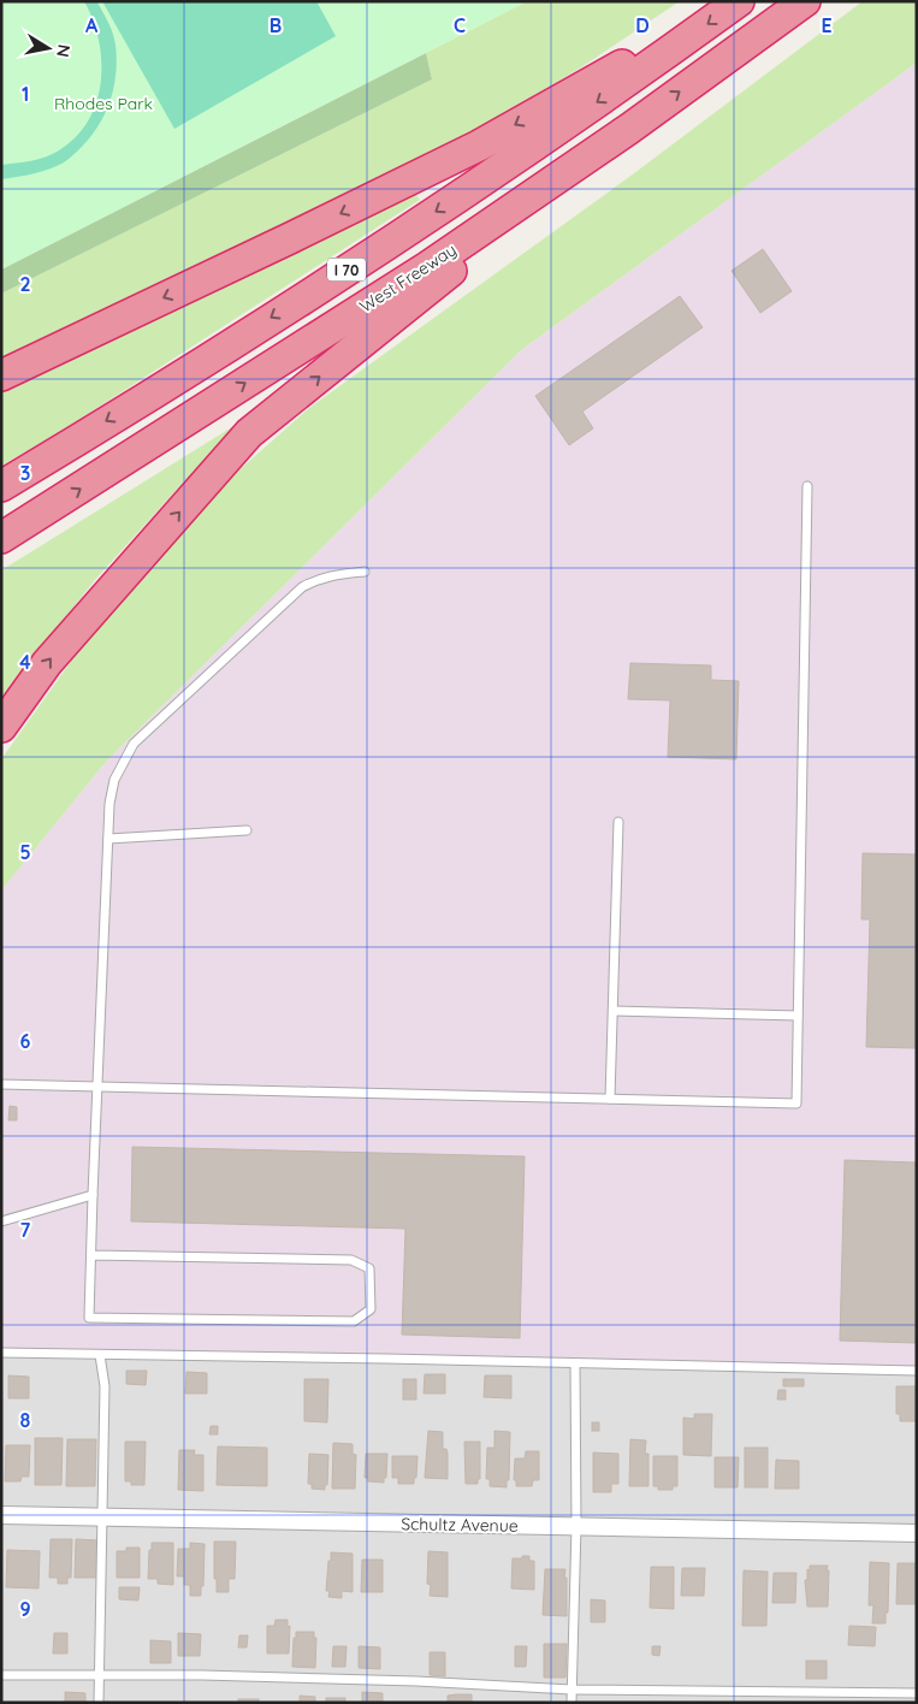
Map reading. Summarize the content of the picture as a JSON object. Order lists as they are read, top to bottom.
{
  "streets": {
    "highway": ["I 70", "West Freeway"],
    "street": ["Schultz Avenue"]
  },
  "parks": ["Rhodes Park"],
  "north": "right",
  "grid": {
    "columns": [
      "A",
      "B",
      "C",
      "D",
      "E"
    ],
    "rows": [
      "1",
      "2",
      "3",
      "4",
      "5",
      "6",
      "7",
      "8",
      "9"
    ]
  }
}
